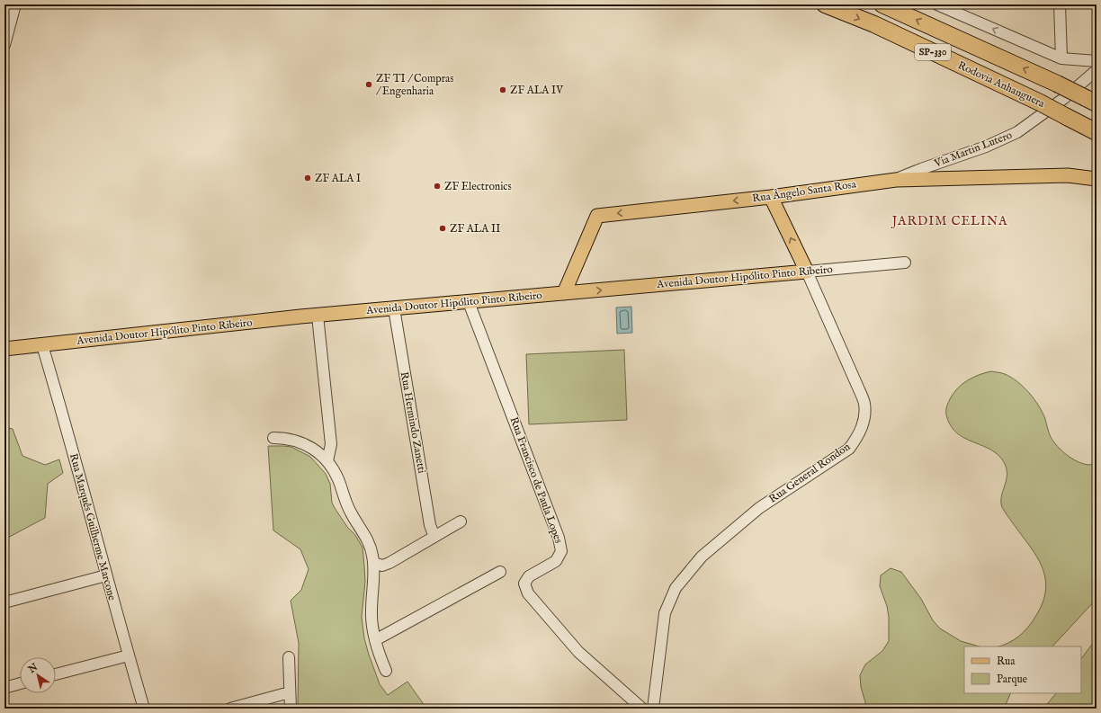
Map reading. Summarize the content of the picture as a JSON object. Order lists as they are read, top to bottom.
{
  "streets": {
    "highway": ["SP-330", "Rodovia Anhanguera"],
    "main road": ["Rua Ângelo Santa Rosa", "Avenida Doutor Hipólito Pinto Ribeiro", "Rua General Rondon"],
    "street": [
      "Via Martin Lutero",
      "Rua Hermindo Zanetti",
      "Rua Francisco de Paula Lopes",
      "Rua Marquês Guilherme Marcone"
    ]
  },
  "crossings": [
    ["Via Martin Lutero", "Rua Ângelo Santa Rosa"],
    ["Rua Ângelo Santa Rosa", "Avenida Doutor Hipólito Pinto Ribeiro"],
    ["Rua Ângelo Santa Rosa", "Rua General Rondon"],
    ["Avenida Doutor Hipólito Pinto Ribeiro", "Rua Hermindo Zanetti"],
    ["Avenida Doutor Hipólito Pinto Ribeiro", "Rua General Rondon"],
    ["Avenida Doutor Hipólito Pinto Ribeiro", "Rua Francisco de Paula Lopes"],
    ["Avenida Doutor Hipólito Pinto Ribeiro", "Rua Marquês Guilherme Marcone"]
  ],
  "one_way": ["Rua Ângelo Santa Rosa"],
  "districts": ["JARDIM CELINA"],
  "places": [
    "ZF TI / Compras / Engenharia",
    "ZF ALA IV",
    "ZF ALA I",
    "ZF Electronics",
    "ZF ALA II"
  ],
  "legend": ["Rua", "Parque"],
  "north": "top left"
}
